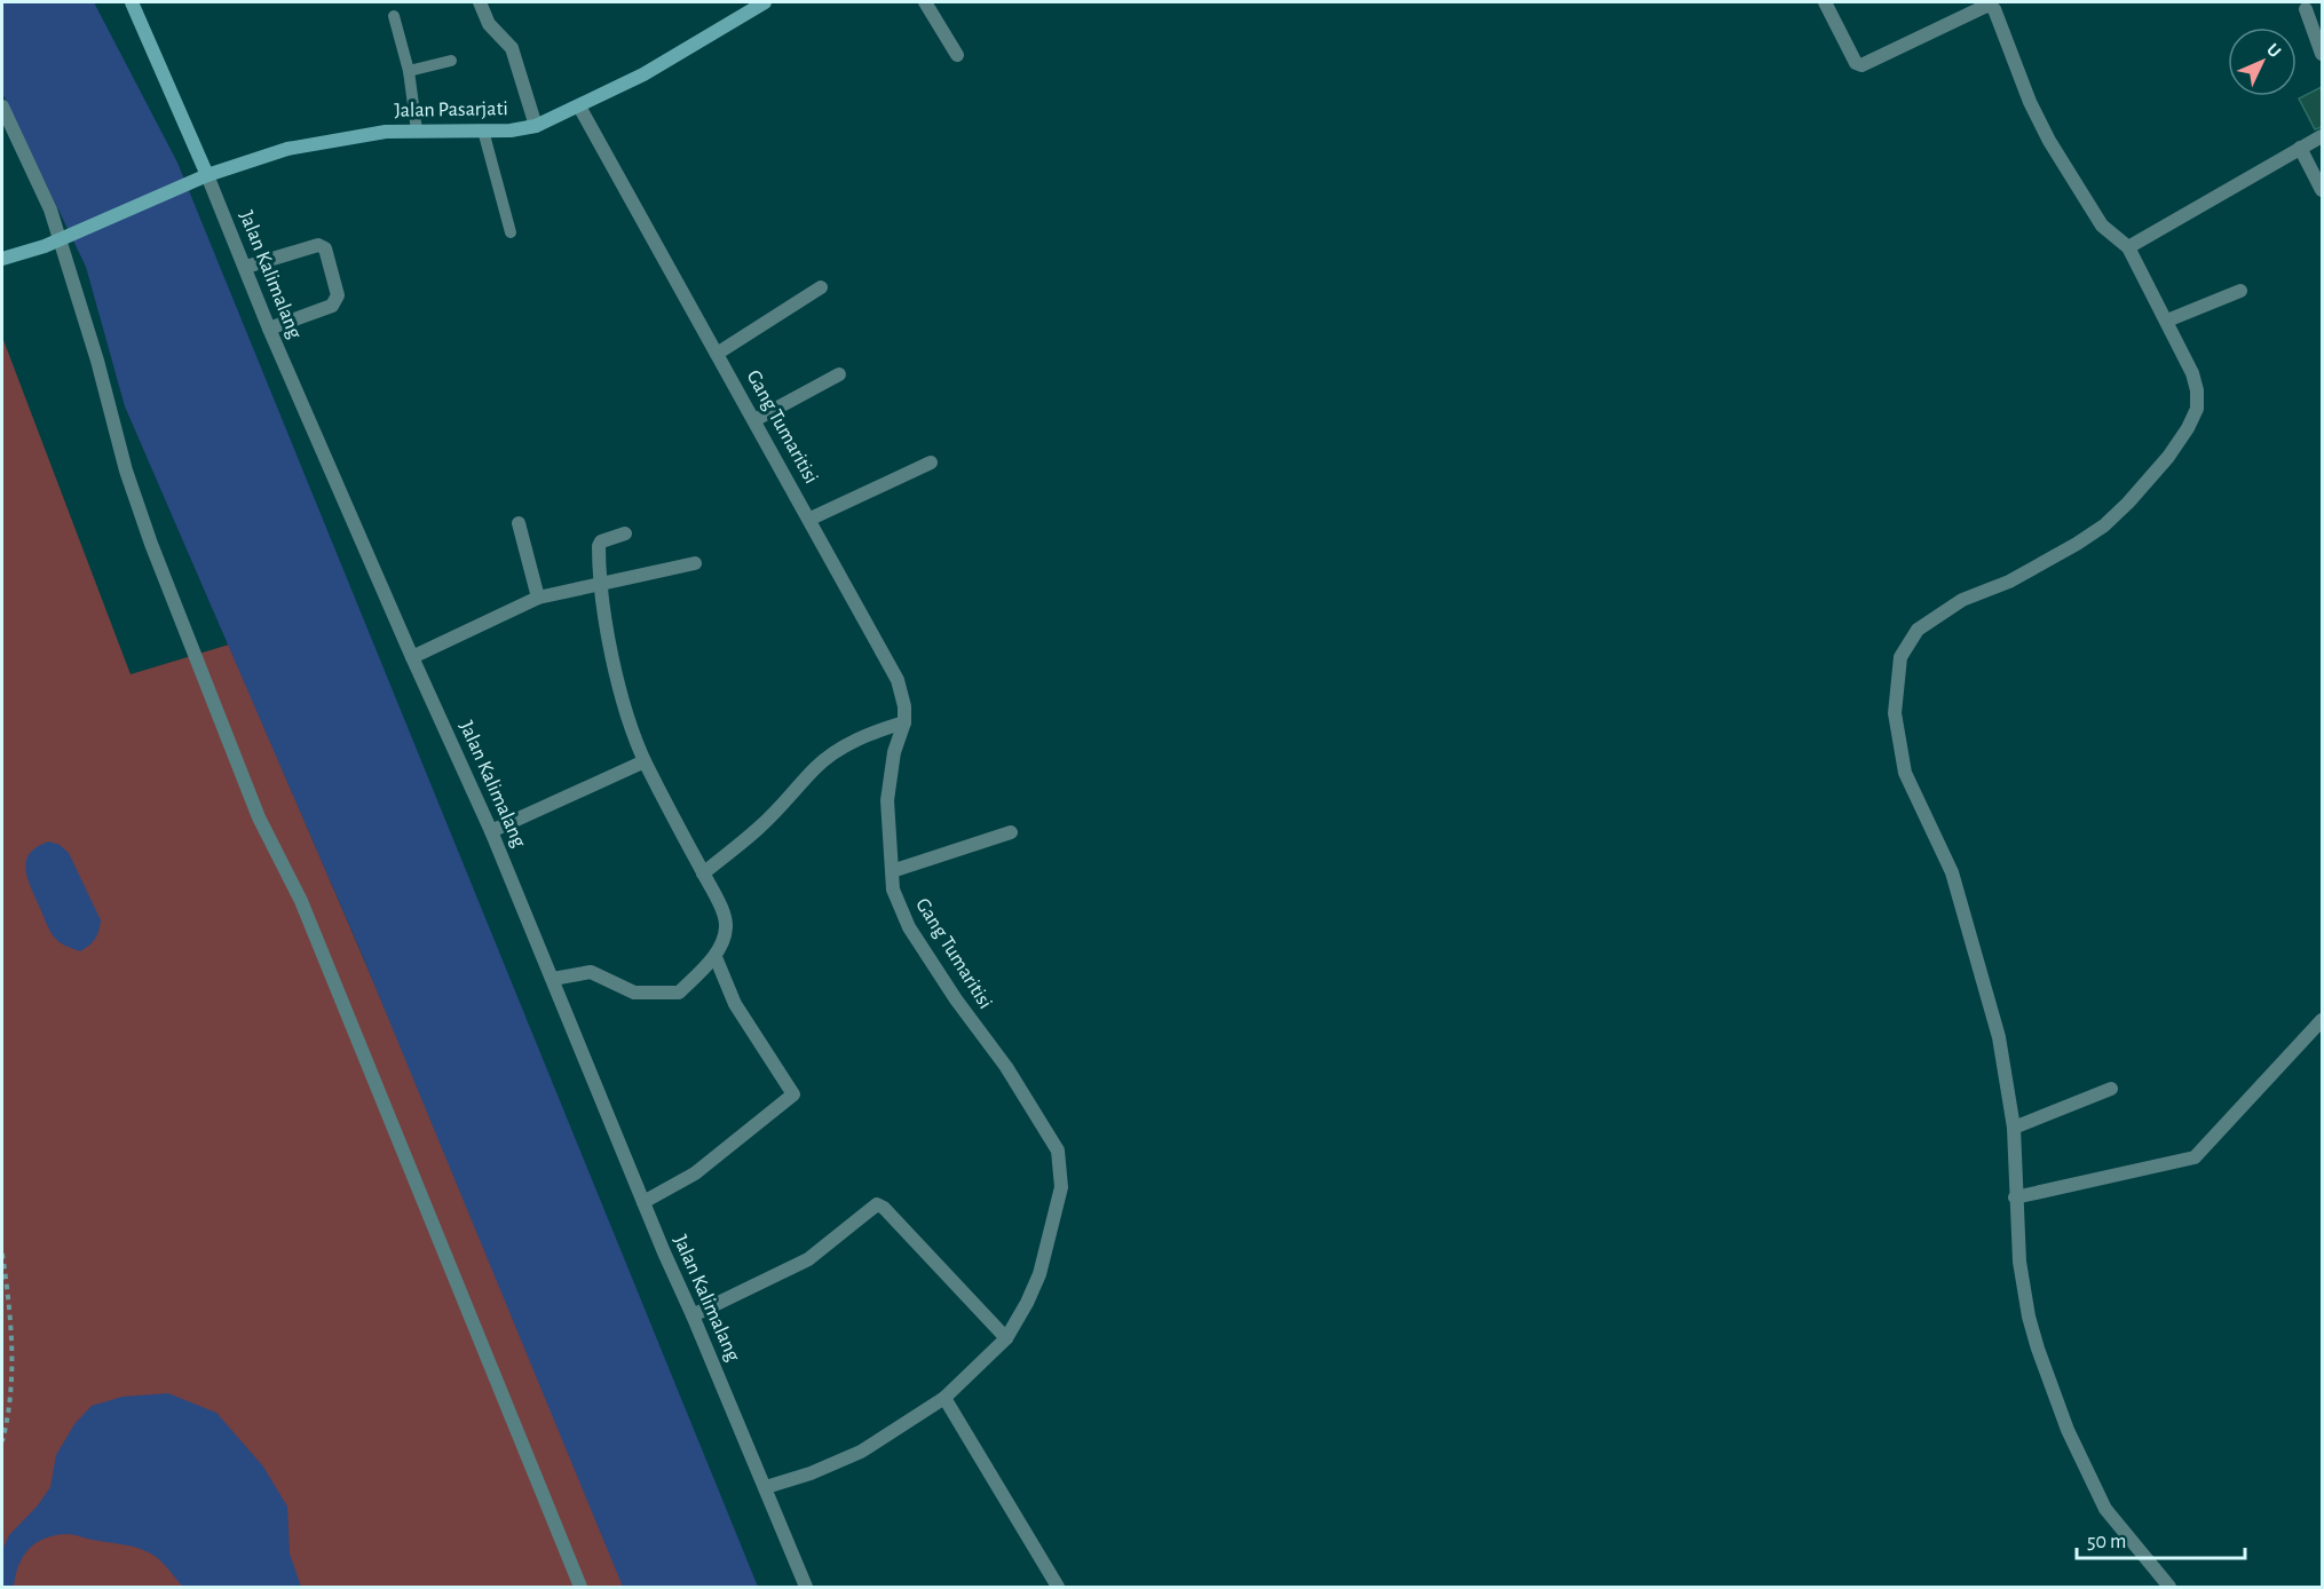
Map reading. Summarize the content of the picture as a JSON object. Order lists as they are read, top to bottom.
{
  "streets": {
    "main road": ["Jalan Pasarjati", "Jalan Kalimalang"],
    "street": ["Gang Tumaritisi"]
  },
  "crossings": [
    ["Jalan Pasarjati", "Jalan Kalimalang"],
    ["Jalan Pasarjati", "Gang Tumaritisi"],
    ["Jalan Kalimalang", "Gang Tumaritisi"]
  ],
  "scale_bar": "50 m",
  "north": "top right"
}
